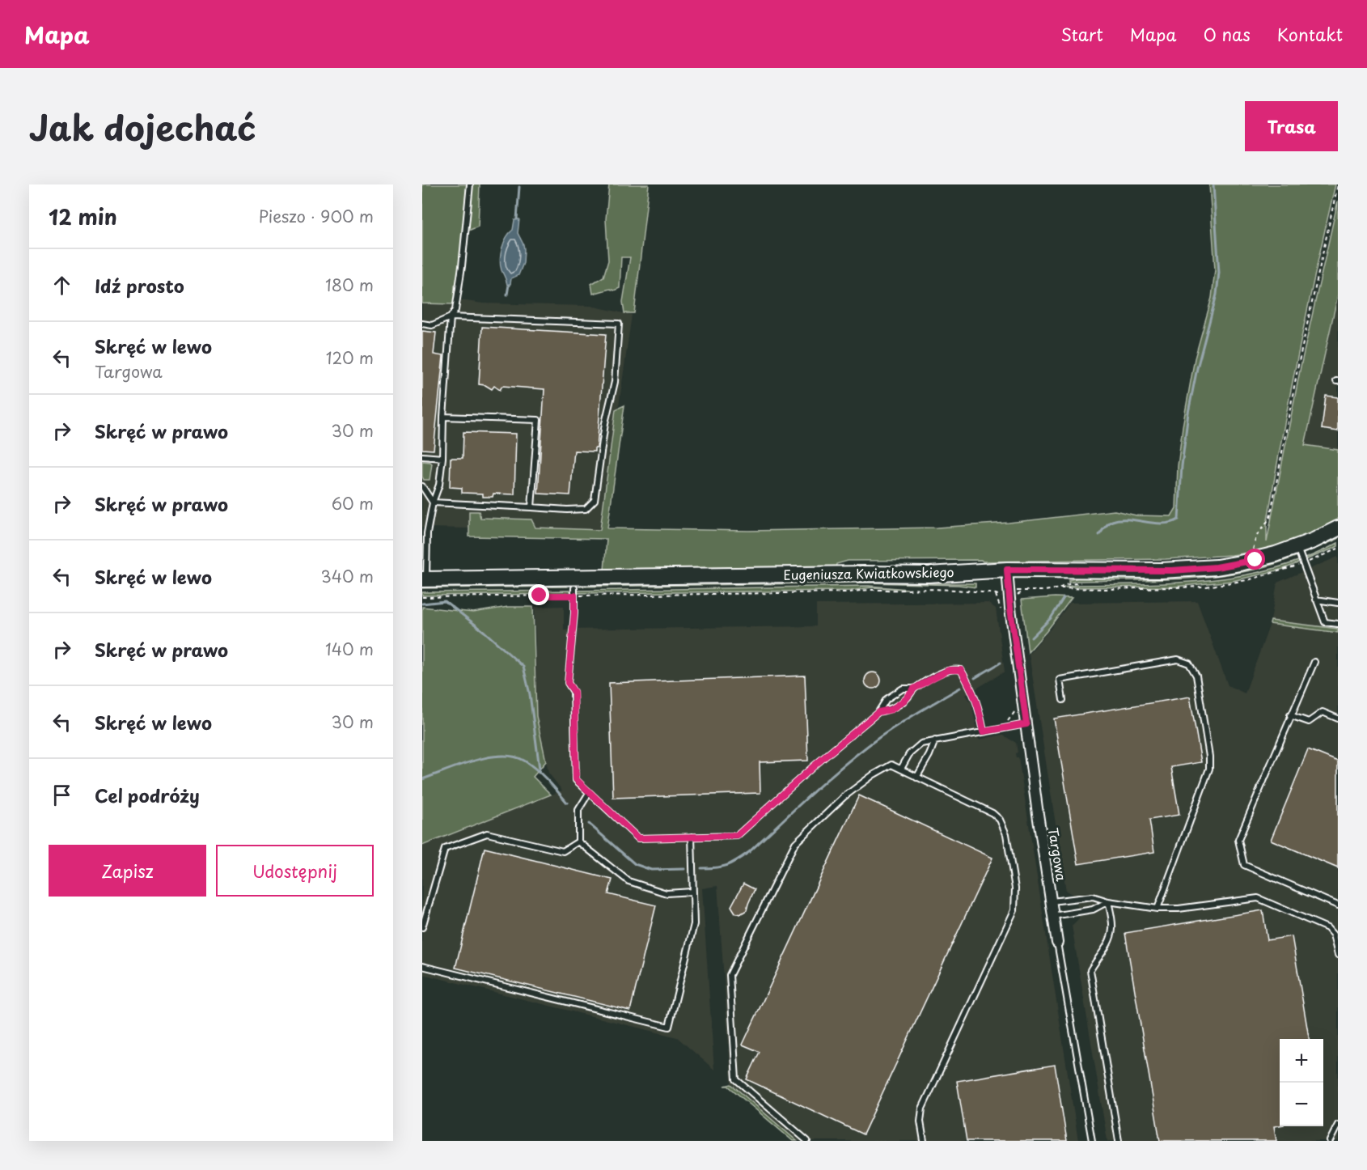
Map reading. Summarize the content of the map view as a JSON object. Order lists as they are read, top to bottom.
{
  "streets": {
    "main road": ["Eugeniusza Kwiatkowskiego"],
    "street": ["Targowa"]
  },
  "crossings": [
    ["Eugeniusza Kwiatkowskiego", "Targowa"]
  ],
  "page": {
    "header": "Mapa",
    "nav": [
      "Start",
      "Mapa",
      "O nas",
      "Kontakt"
    ],
    "title": "Jak dojechać",
    "buttons": [
      "Trasa",
      ["Zapisz", "Udostępnij"]
    ],
    "heading": ["12 min", "Pieszo · 900 m"],
    "list": [
      ["Idź prosto", "180 m"],
      ["Skręć w lewo", "Targowa", "120 m"],
      ["Skręć w prawo", "30 m"],
      ["Skręć w prawo", "60 m"],
      ["Skręć w lewo", "340 m"],
      ["Skręć w prawo", "140 m"],
      ["Skręć w lewo", "30 m"],
      "Cel podróży"
    ],
    "map_buttons": ["+", "−"]
  }
}
